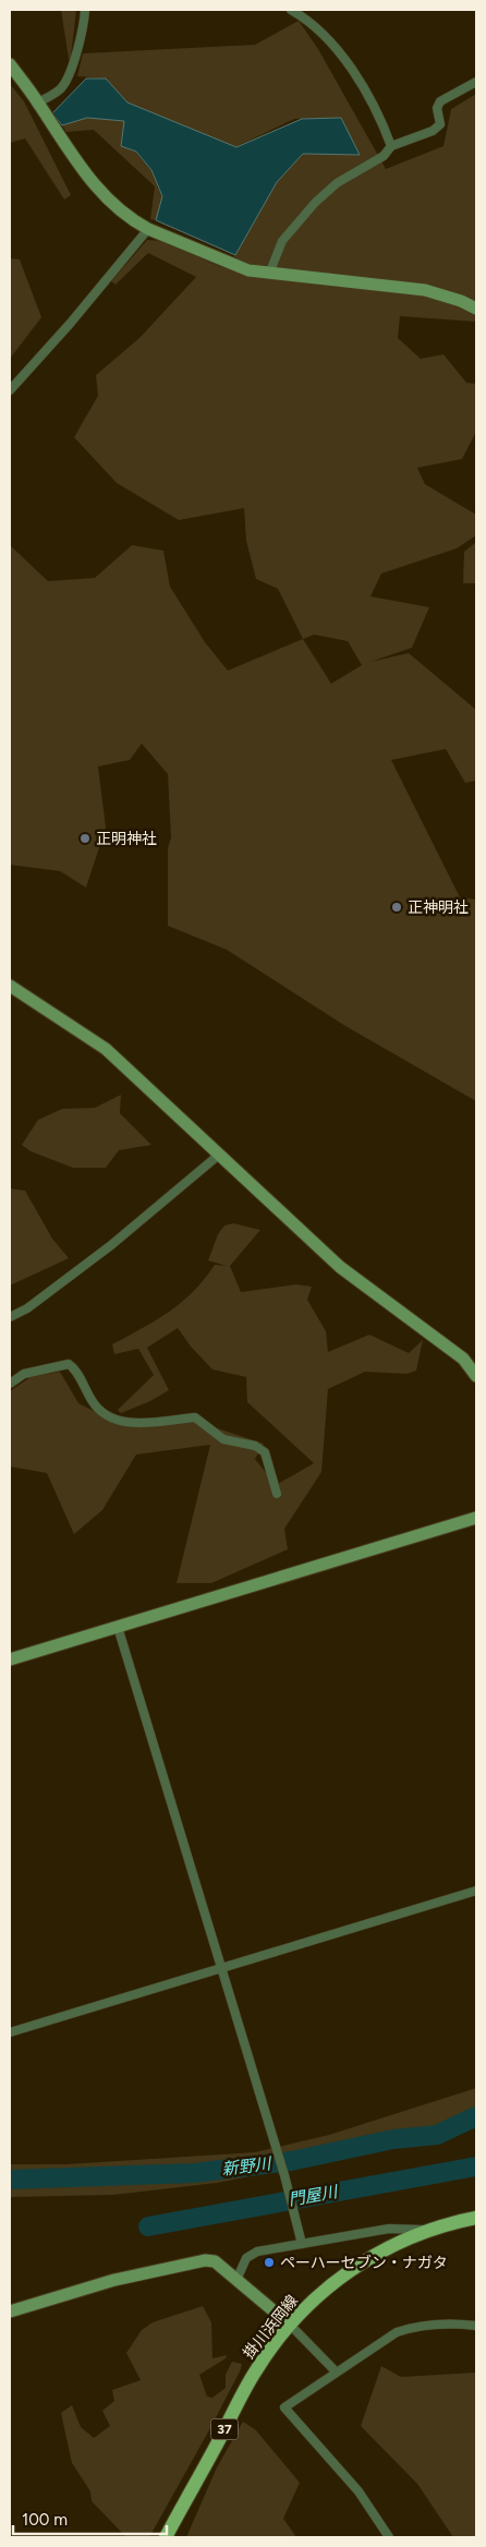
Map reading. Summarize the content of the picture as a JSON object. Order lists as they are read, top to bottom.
{
  "streets": {
    "main road": ["掛川浜岡線", "37"]
  },
  "water": ["新野川", "門屋川"],
  "places": ["正明神社", "正神明社", "ペーハーセブン・ナガタ"],
  "scale_bar": "100 m"
}
